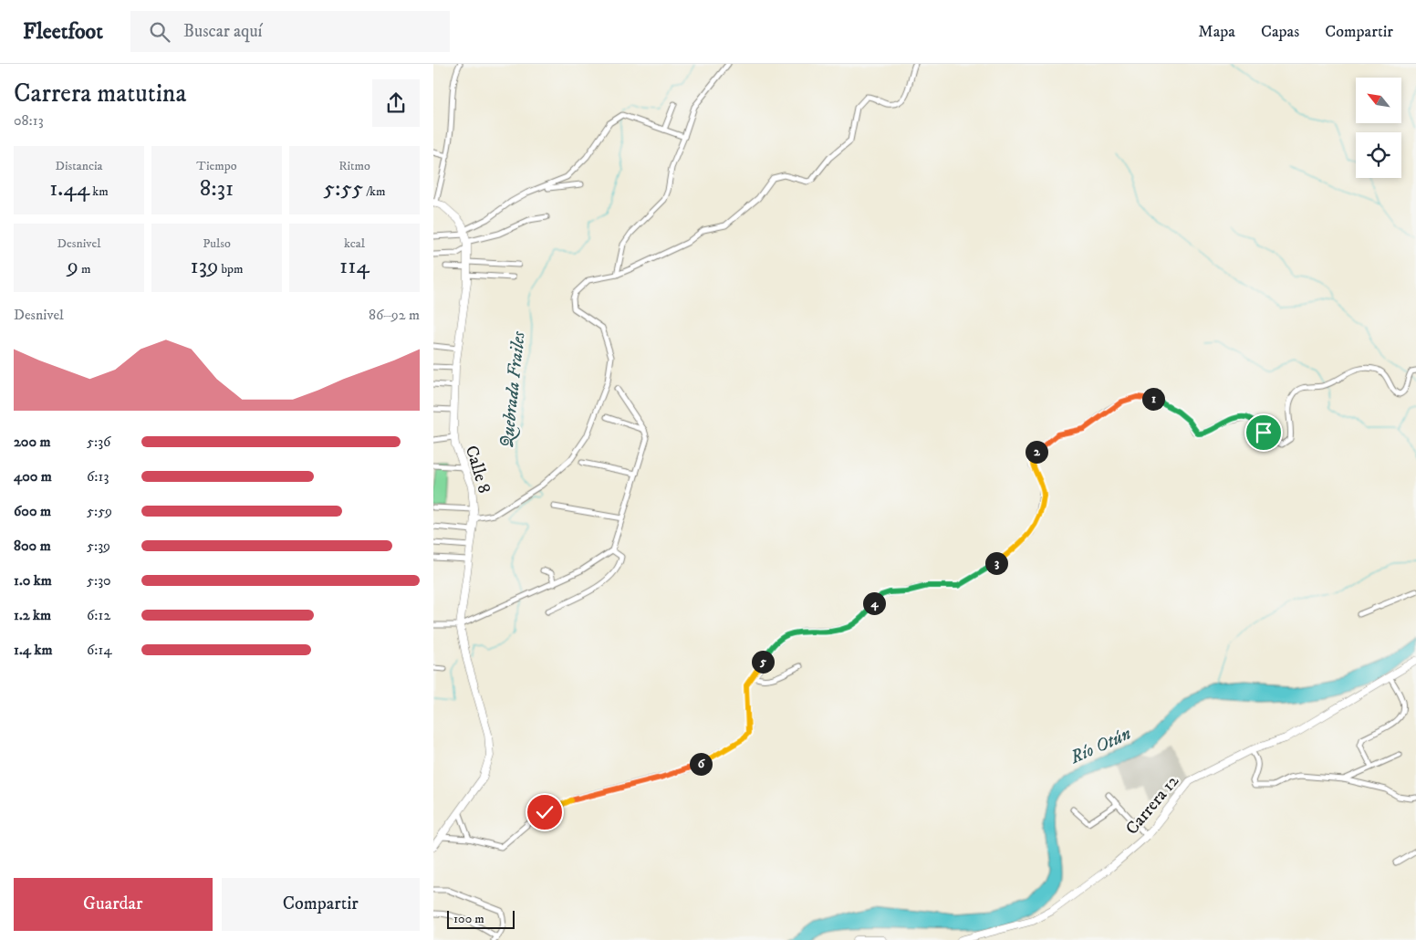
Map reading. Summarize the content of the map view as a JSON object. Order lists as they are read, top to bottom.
{
  "streets": {
    "street": ["Calle 8", "Carrera 12"]
  },
  "water": ["Quebrada Frailes", "Río Otún"],
  "scale_bar": "100 m",
  "north": "top left",
  "page": {
    "header": "Fleetfoot",
    "search": "Buscar aquí",
    "nav": ["Mapa", "Capas", "Compartir"],
    "heading": ["Carrera matutina", "08:13"],
    "stats": [
      ["Distancia", "1.44 km"],
      ["Tiempo", "8:31"],
      ["Ritmo", "5:55 /km"],
      ["Desnivel", "9 m"],
      ["Pulso", "139 bpm"],
      ["kcal", "114"]
    ],
    "chart": ["Desnivel", "86–92 m"],
    "pins": [
      "1",
      "2",
      "3",
      "4",
      "5",
      "6"
    ],
    "list": [
      {
        "name": "200 m",
        "note": "5:36"
      },
      {
        "name": "400 m",
        "note": "6:13"
      },
      {
        "name": "600 m",
        "note": "5:59"
      },
      {
        "name": "800 m",
        "note": "5:39"
      },
      {
        "name": "1.0 km",
        "note": "5:30"
      },
      {
        "name": "1.2 km",
        "note": "6:12"
      },
      {
        "name": "1.4 km",
        "note": "6:14"
      }
    ],
    "buttons": ["Guardar", "Compartir"],
    "scale": "100 m"
  }
}
